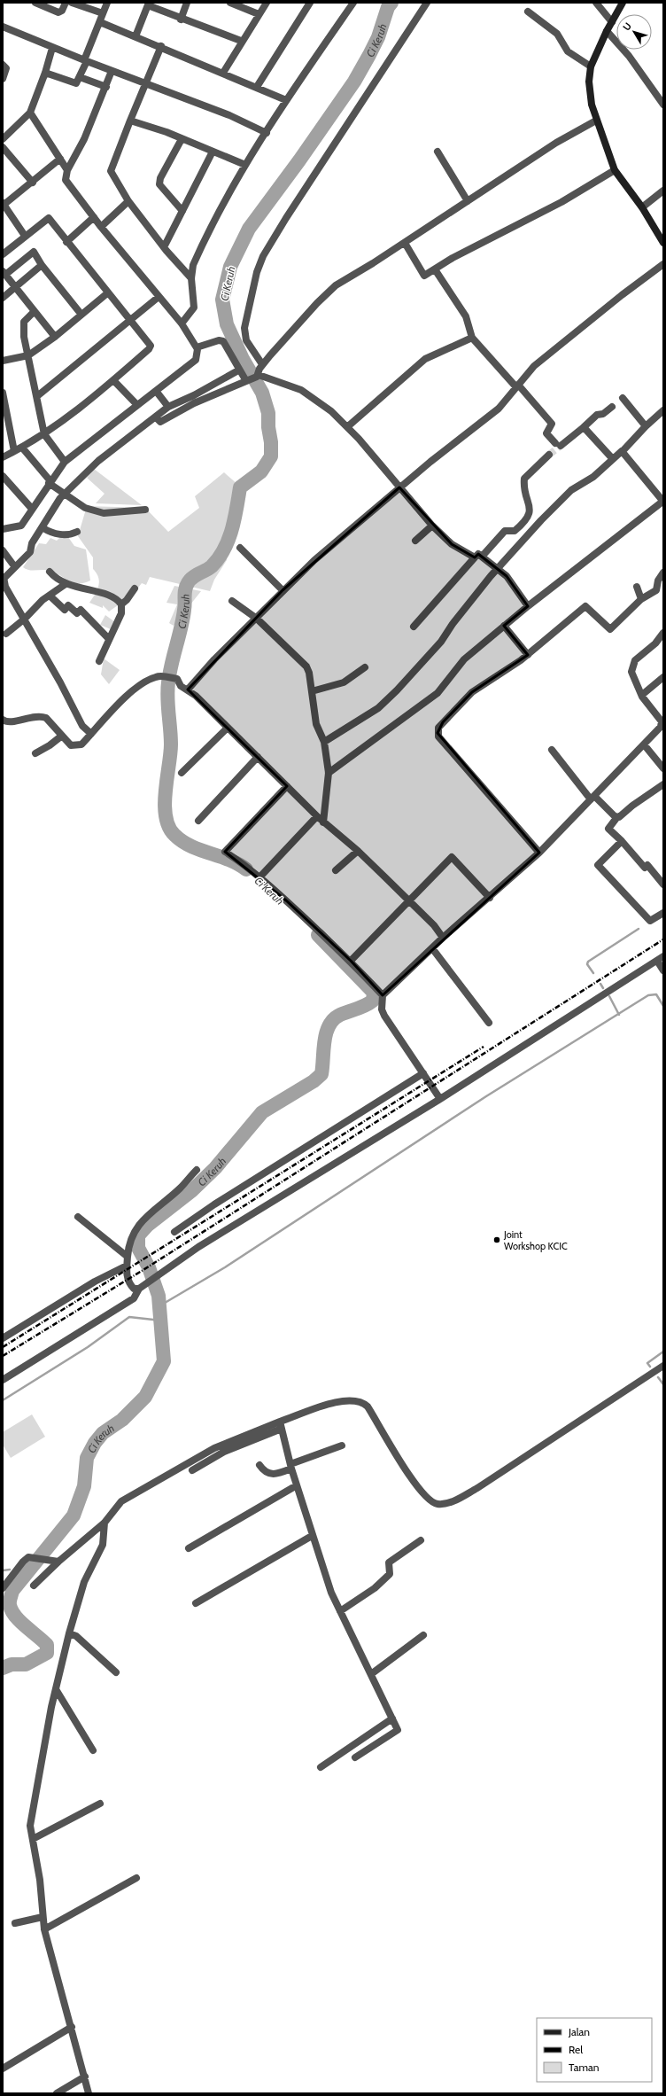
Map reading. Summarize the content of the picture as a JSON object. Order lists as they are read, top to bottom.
{
  "water": ["Ci Keruh"],
  "places": ["Joint Workshop KCIC"],
  "legend": ["Jalan", "Rel", "Taman"],
  "north": "top left"
}
